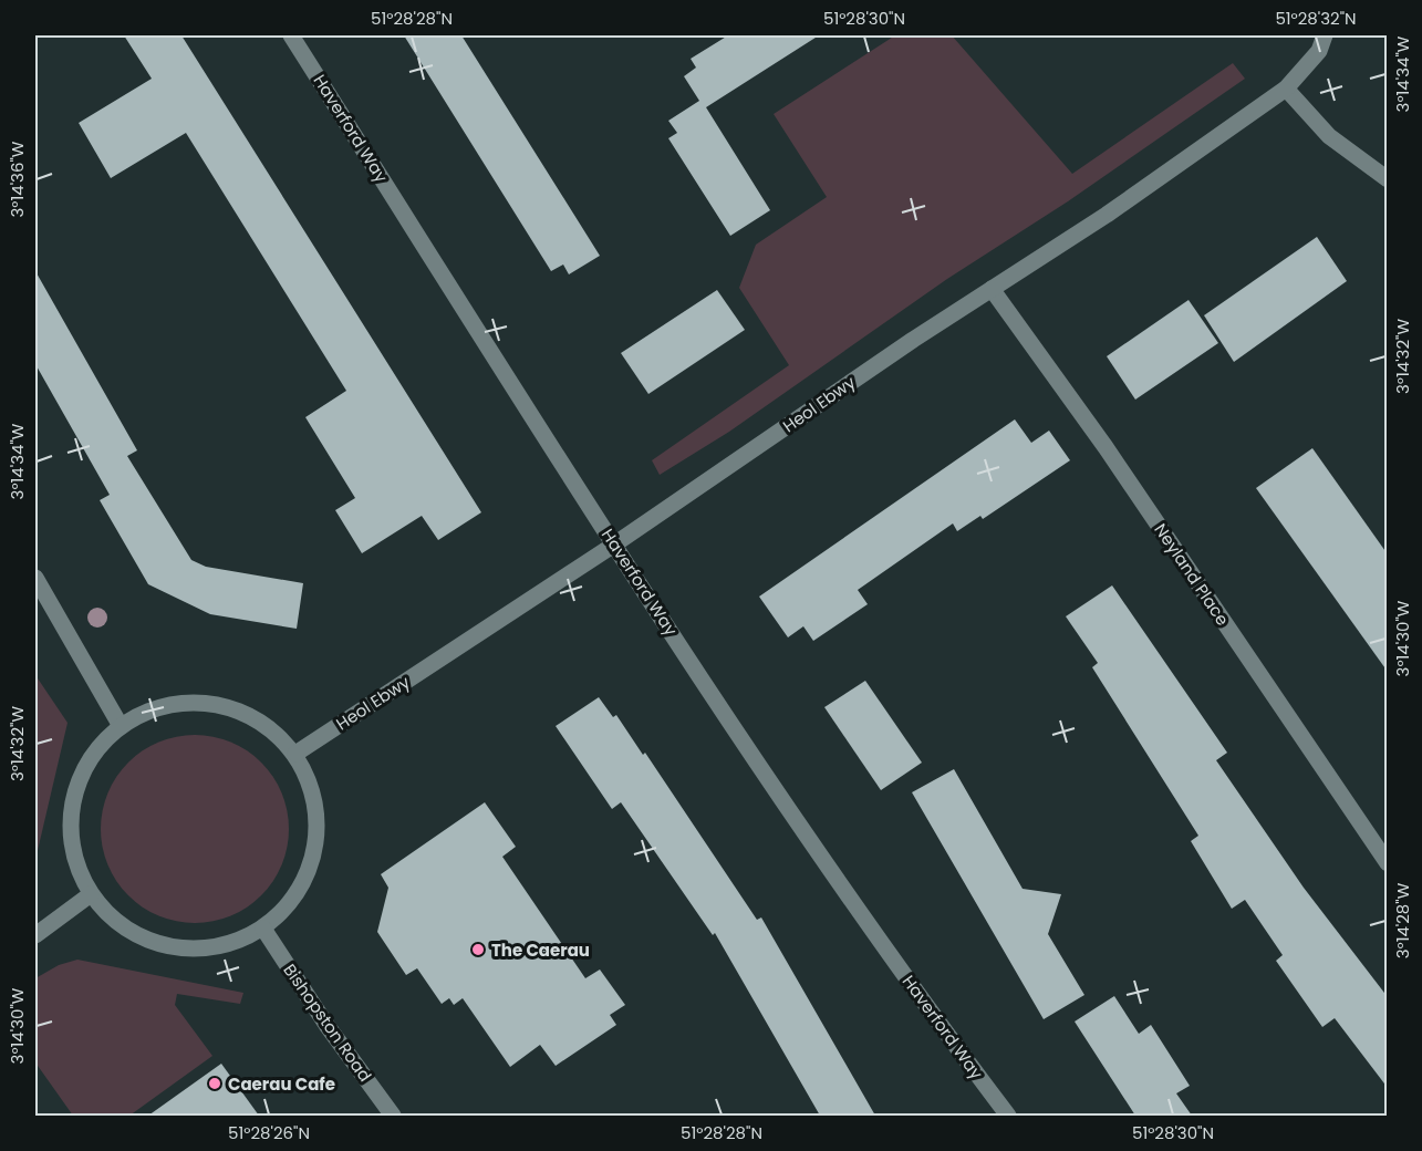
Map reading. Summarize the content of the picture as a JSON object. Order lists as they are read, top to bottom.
{
  "streets": {
    "street": [
      "Haverford Way",
      "Heol Ebwy",
      "Neyland Place",
      "Bishopston Road"
    ]
  },
  "crossings": [
    ["Haverford Way", "Heol Ebwy"],
    ["Heol Ebwy", "Neyland Place"]
  ],
  "places": ["The Caerau", "Caerau Cafe"],
  "coordinates": [
    "51°28'28\"N",
    "51°28'30\"N",
    "51°28'32\"N",
    "3°14'34\"W",
    "3°14'36\"W",
    "3°14'32\"W",
    "3°14'30\"W",
    "3°14'28\"W",
    "51°28'26\"N"
  ]
}
